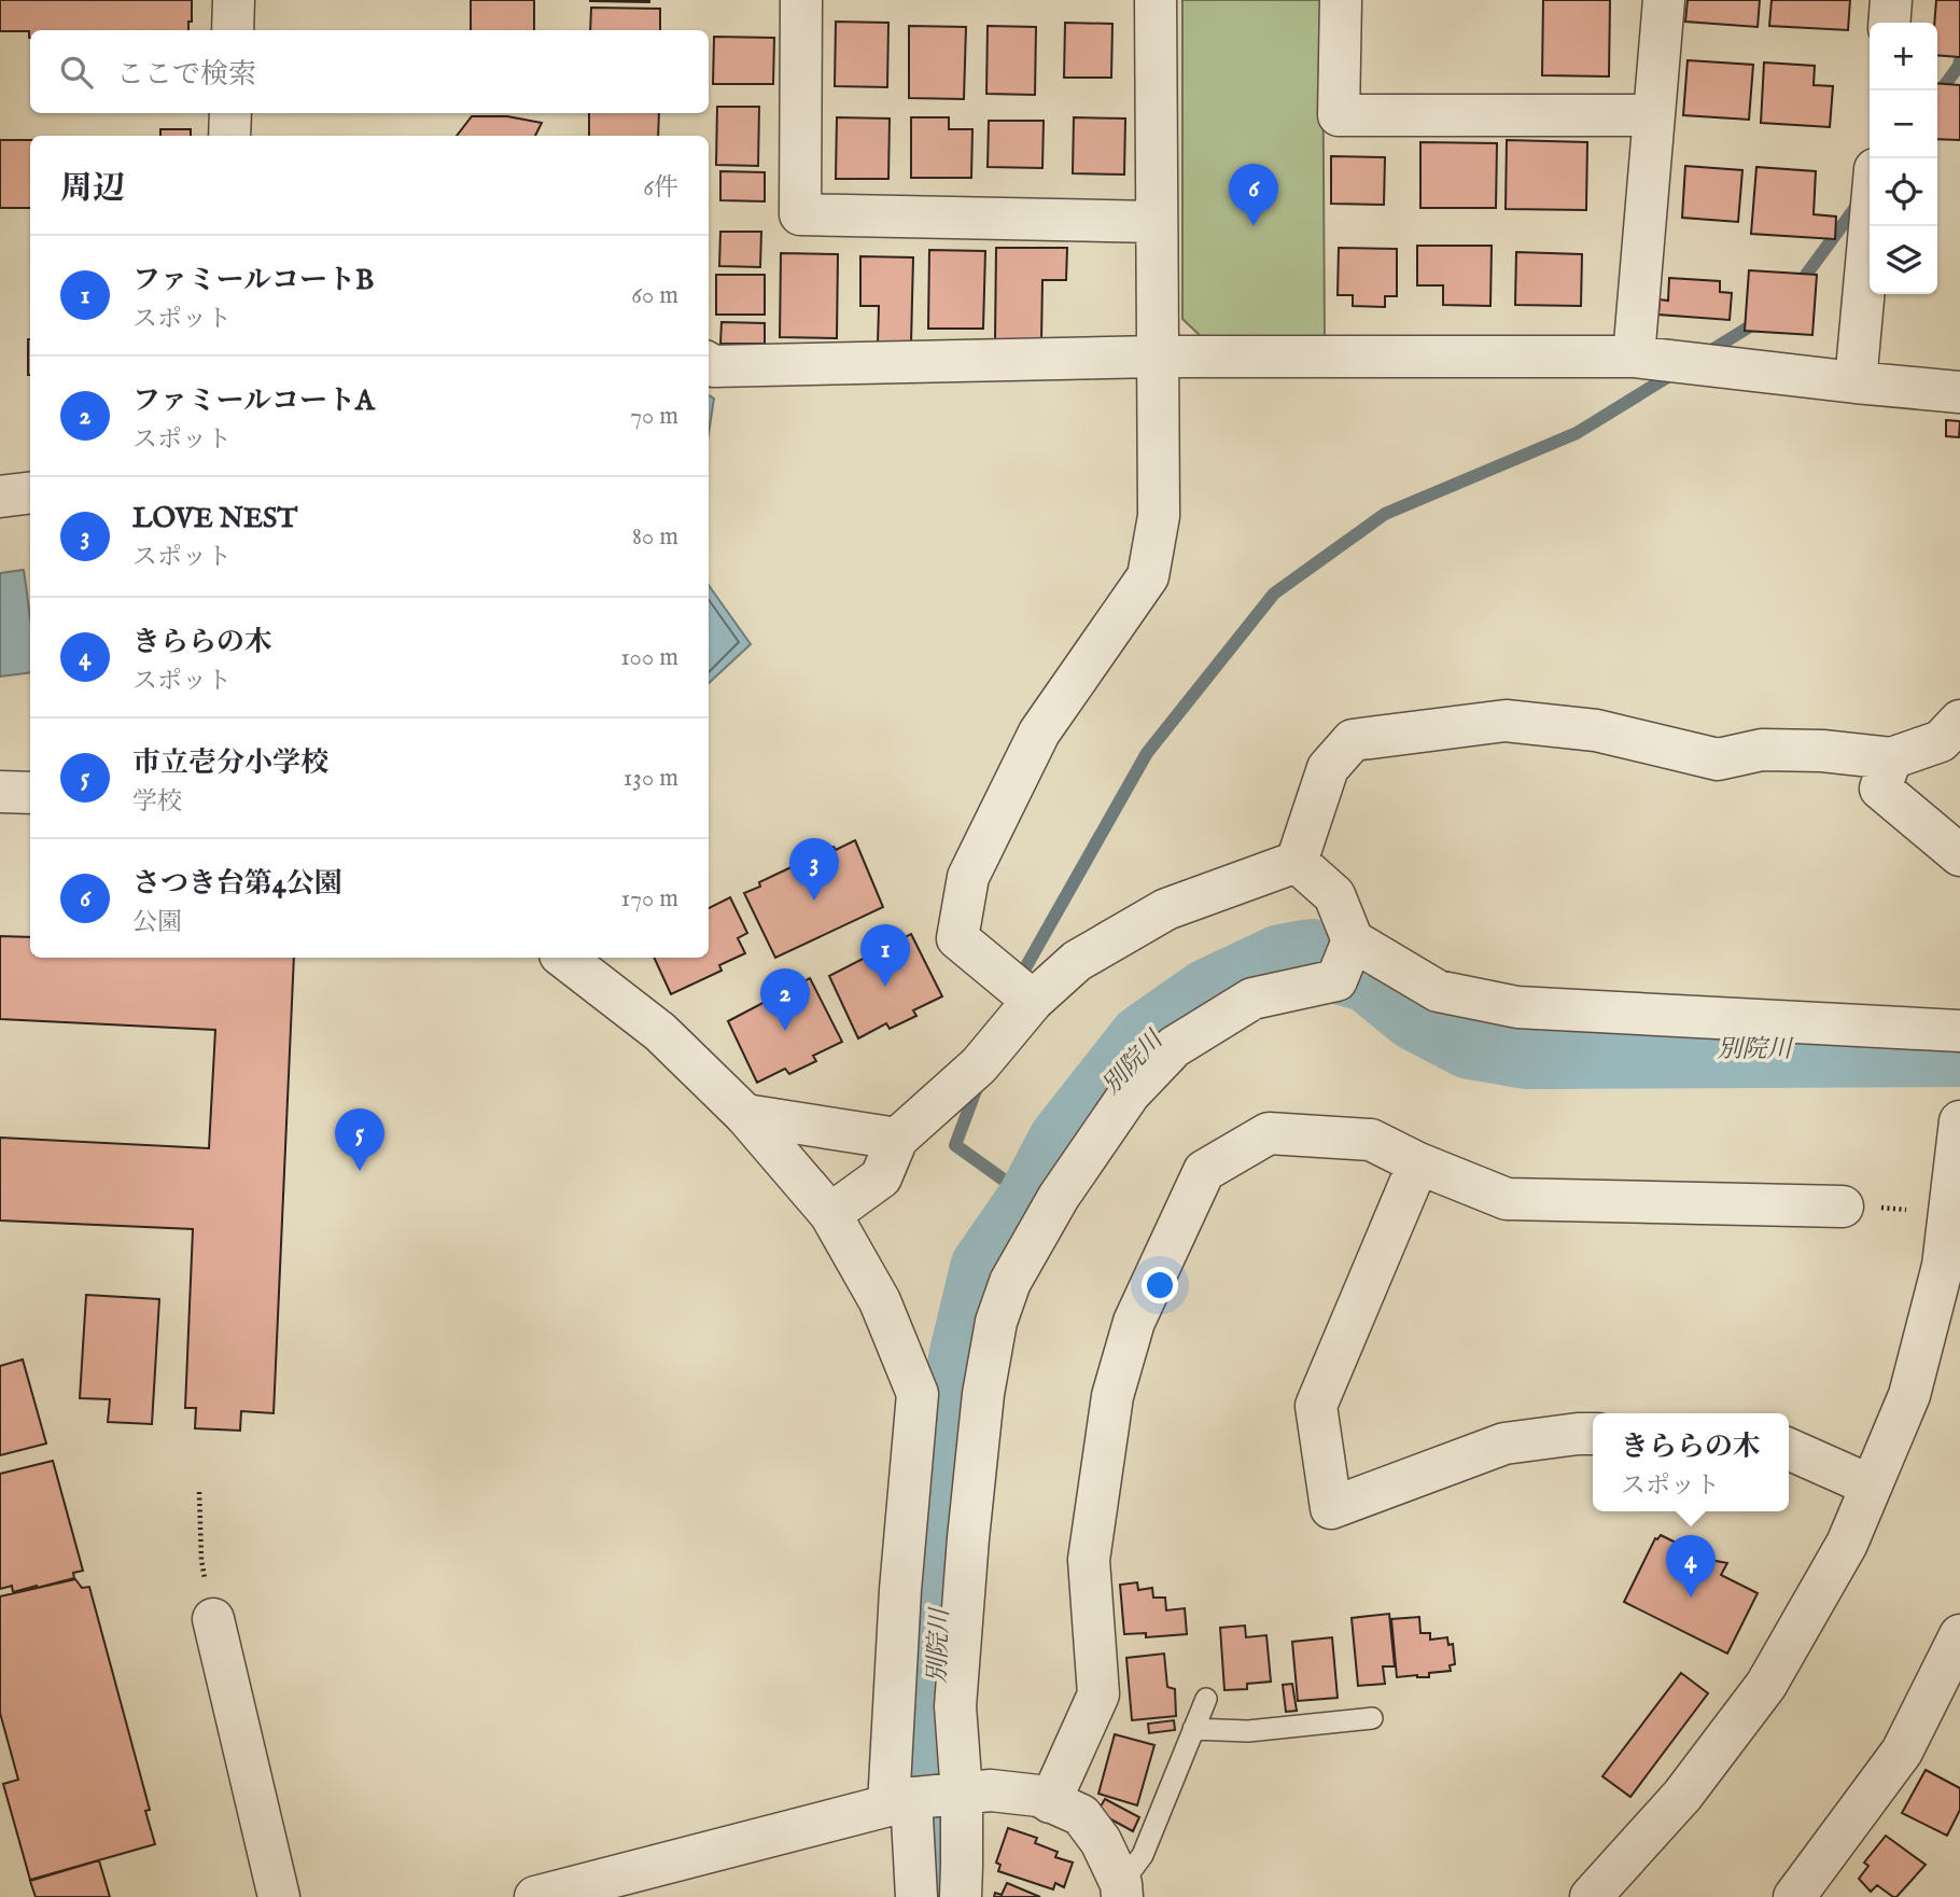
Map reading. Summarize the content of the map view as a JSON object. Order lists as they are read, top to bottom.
{
  "water": ["別院川"],
  "page": {
    "map_buttons": ["+", "−"],
    "search": "ここで検索",
    "heading": ["周辺", "6件"],
    "pins": [
      "6",
      "3",
      "1",
      "2",
      "5",
      "4"
    ],
    "list": [
      {
        "mark": "1",
        "name": "ファミールコートB",
        "note": "スポット",
        "value": "60 m"
      },
      {
        "mark": "2",
        "name": "ファミールコートA",
        "note": "スポット",
        "value": "70 m"
      },
      {
        "mark": "3",
        "name": "LOVE NEST",
        "note": "スポット",
        "value": "80 m"
      },
      {
        "mark": "4",
        "name": "きららの木",
        "note": "スポット",
        "value": "100 m"
      },
      {
        "mark": "5",
        "name": "市立壱分小学校",
        "note": "学校",
        "value": "130 m"
      },
      {
        "mark": "6",
        "name": "さつき台第4公園",
        "note": "公園",
        "value": "170 m"
      }
    ],
    "popup": ["きららの木", "スポット"]
  }
}
